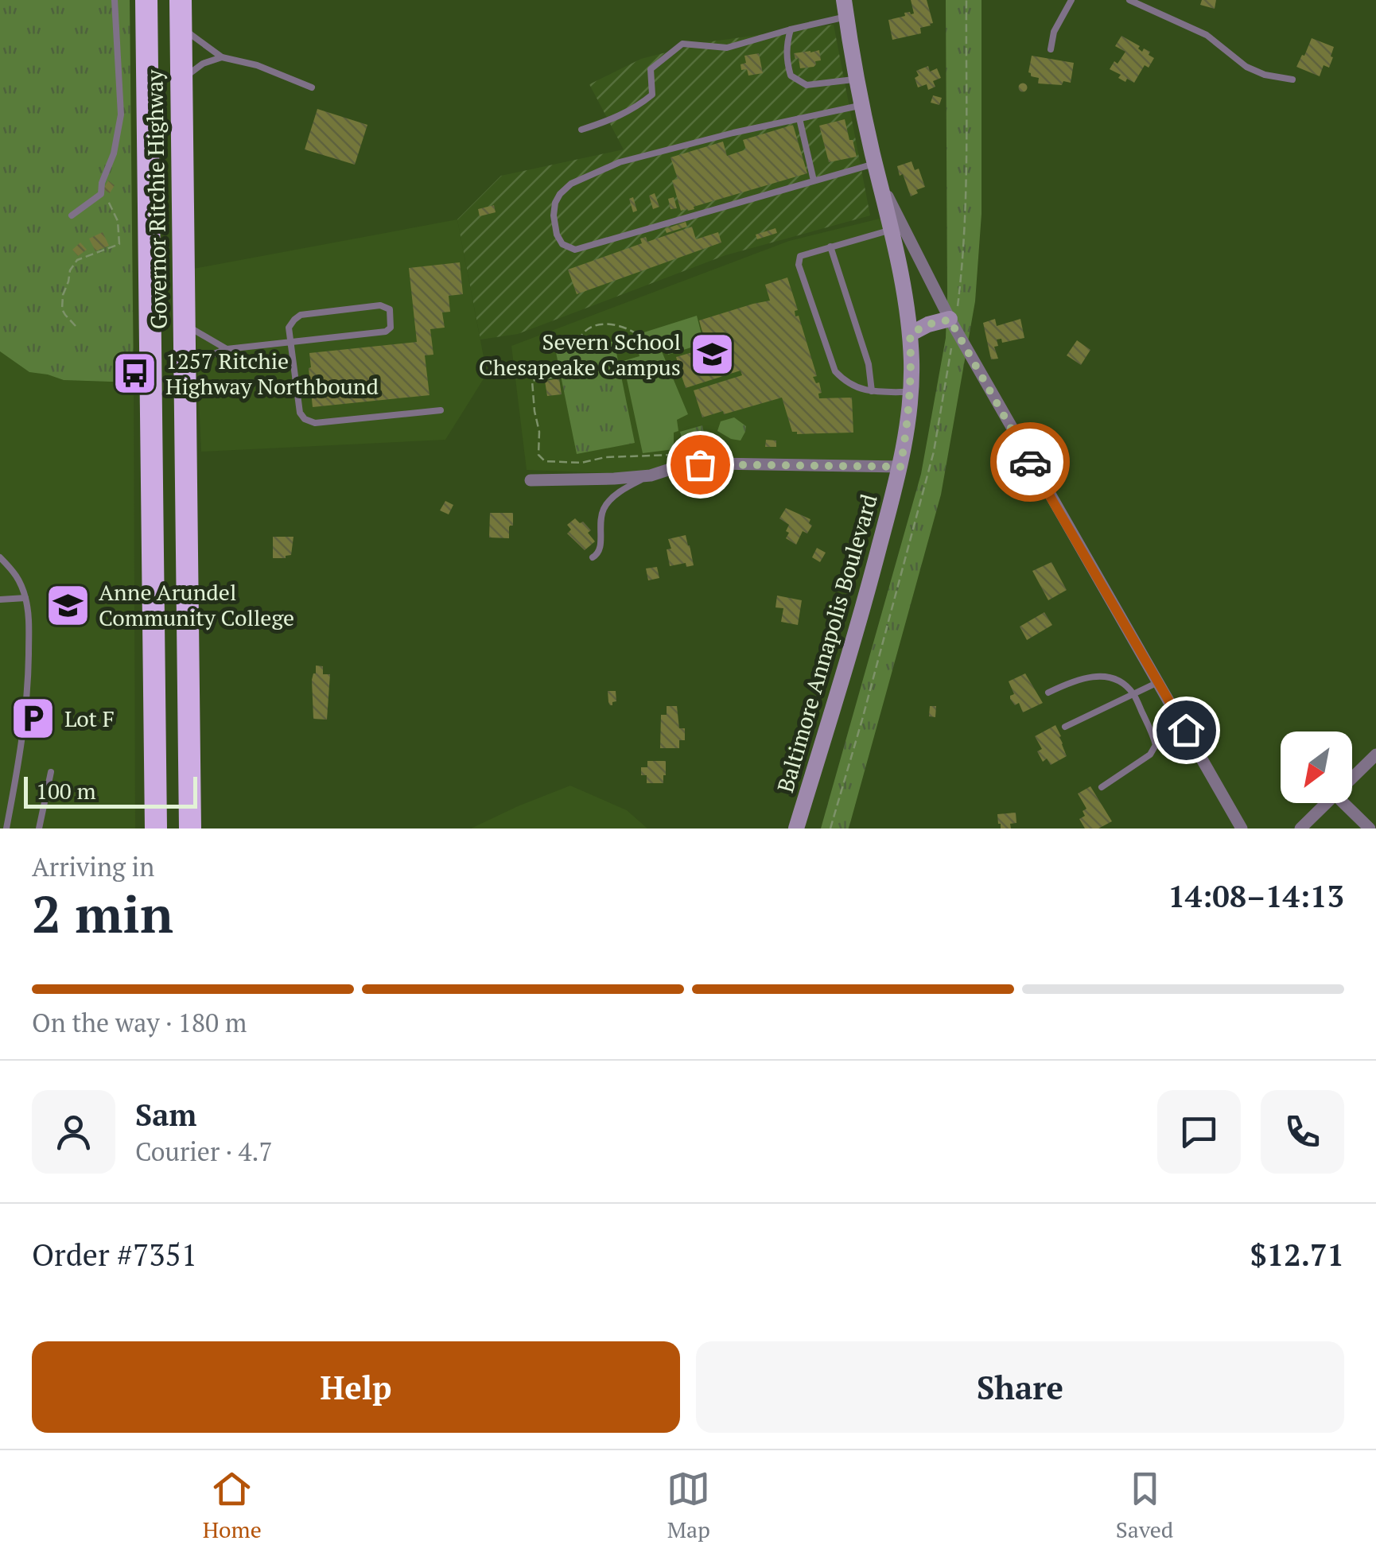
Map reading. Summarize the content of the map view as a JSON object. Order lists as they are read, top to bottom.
{
  "streets": {
    "highway": ["Governor Ritchie Highway"],
    "street": ["Baltimore Annapolis Boulevard"]
  },
  "places": {
    "school or university": ["Severn School Chesapeake Campus", "Anne Arundel Community College"],
    "bus stop": ["1257 Ritchie Highway Northbound"],
    "parking": ["Lot F"]
  },
  "scale_bar": "100 m",
  "north": "bottom left",
  "page": {
    "scale": "100 m",
    "heading": ["2 min", "Arriving in", "14:08–14:13"],
    "panel": [
      "Sam",
      "Courier · 4.7",
      "Order #7351",
      "$12.71"
    ],
    "bar": "On the way · 180 m",
    "buttons": ["Help", "Share"],
    "tabs": ["Home", "Map", "Saved"]
  }
}
